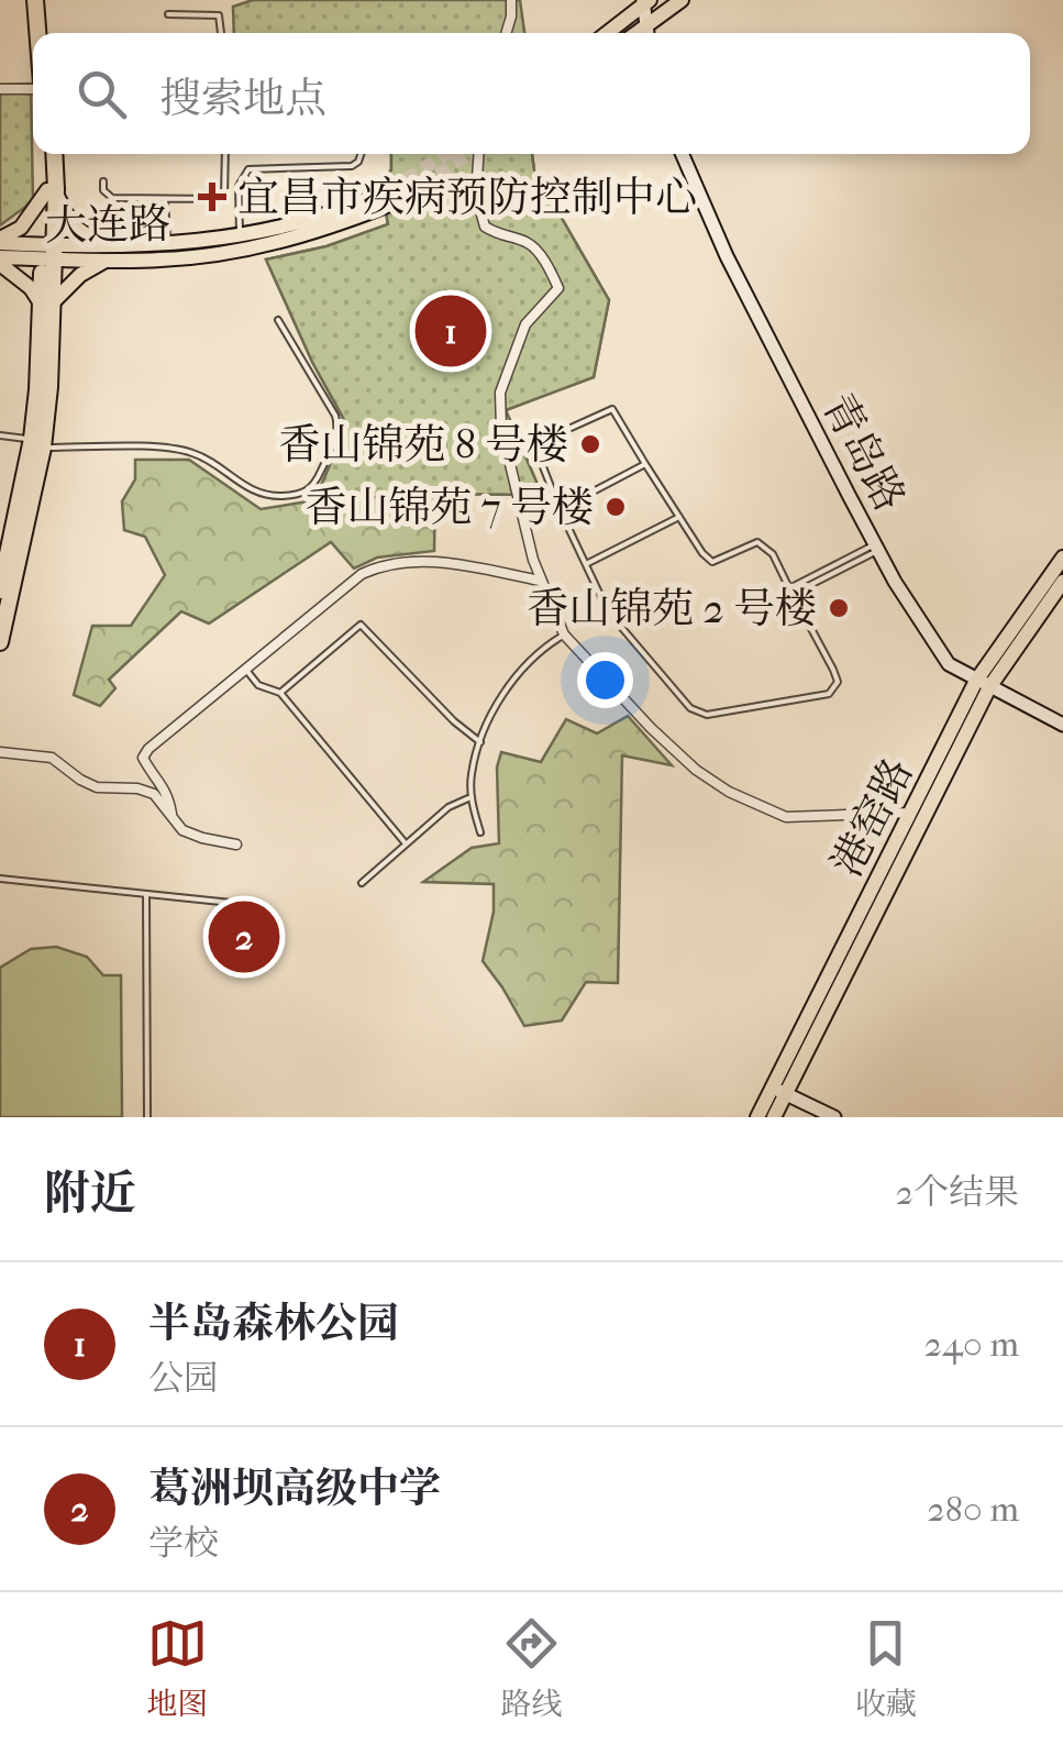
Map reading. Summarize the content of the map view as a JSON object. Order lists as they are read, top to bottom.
{
  "streets": {
    "main road": ["大连路", "港窑路"],
    "street": ["青岛路"]
  },
  "crossings": [
    ["青岛路", "港窑路"]
  ],
  "places": {
    "health": ["宜昌市疾病预防控制中心"],
    "other": ["香山锦苑 8 号楼", "香山锦苑 7 号楼", "香山锦苑 2 号楼"]
  },
  "page": {
    "search": "搜索地点",
    "pins": ["1", "2"],
    "heading": ["附近", "2个结果"],
    "list": [
      {
        "mark": "1",
        "name": "半岛森林公园",
        "note": "公园",
        "value": "240 m"
      },
      {
        "mark": "2",
        "name": "葛洲坝高级中学",
        "note": "学校",
        "value": "280 m"
      }
    ],
    "nav": ["地图", "路线", "收藏"]
  }
}
